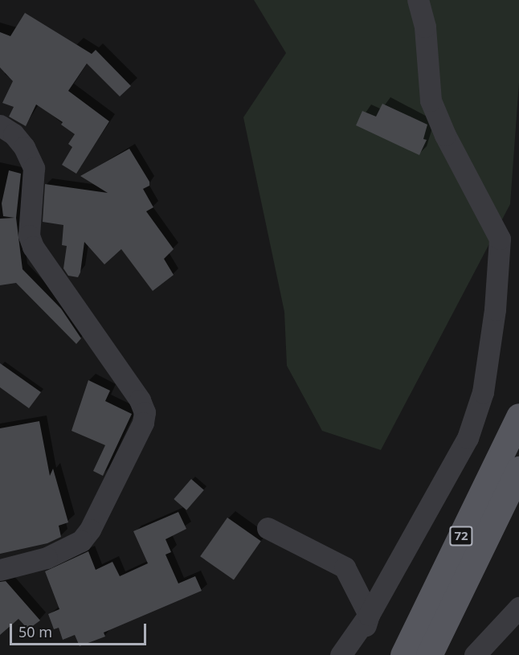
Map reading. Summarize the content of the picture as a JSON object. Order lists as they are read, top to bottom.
{
  "streets": {
    "main road": ["72"]
  },
  "scale_bar": "50 m"
}
